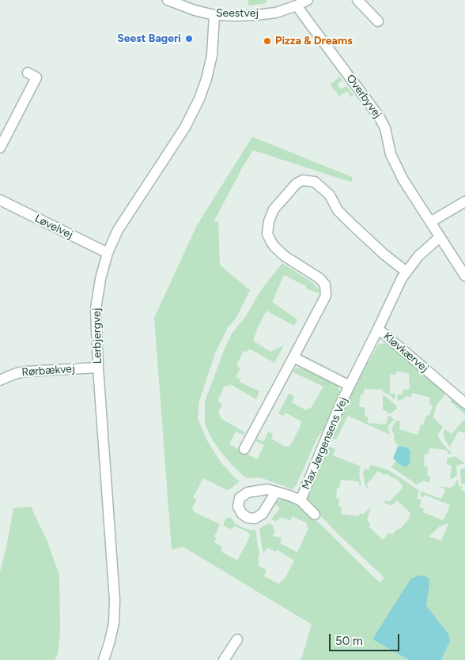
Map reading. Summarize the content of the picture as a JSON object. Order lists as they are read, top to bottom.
{
  "streets": {
    "street": [
      "Seestvej",
      "Overbyvej",
      "Løvelvej",
      "Lerbjergvej",
      "Kløvkærvej",
      "Rørbækvej",
      "Max Jørgensens Vej"
    ]
  },
  "crossings": [
    ["Seestvej", "Overbyvej"],
    ["Seestvej", "Lerbjergvej"],
    ["Overbyvej", "Kløvkærvej"],
    ["Løvelvej", "Lerbjergvej"],
    ["Lerbjergvej", "Rørbækvej"],
    ["Kløvkærvej", "Max Jørgensens Vej"]
  ],
  "places": ["Seest Bageri", "Pizza & Dreams"],
  "scale_bar": "50 m"
}
